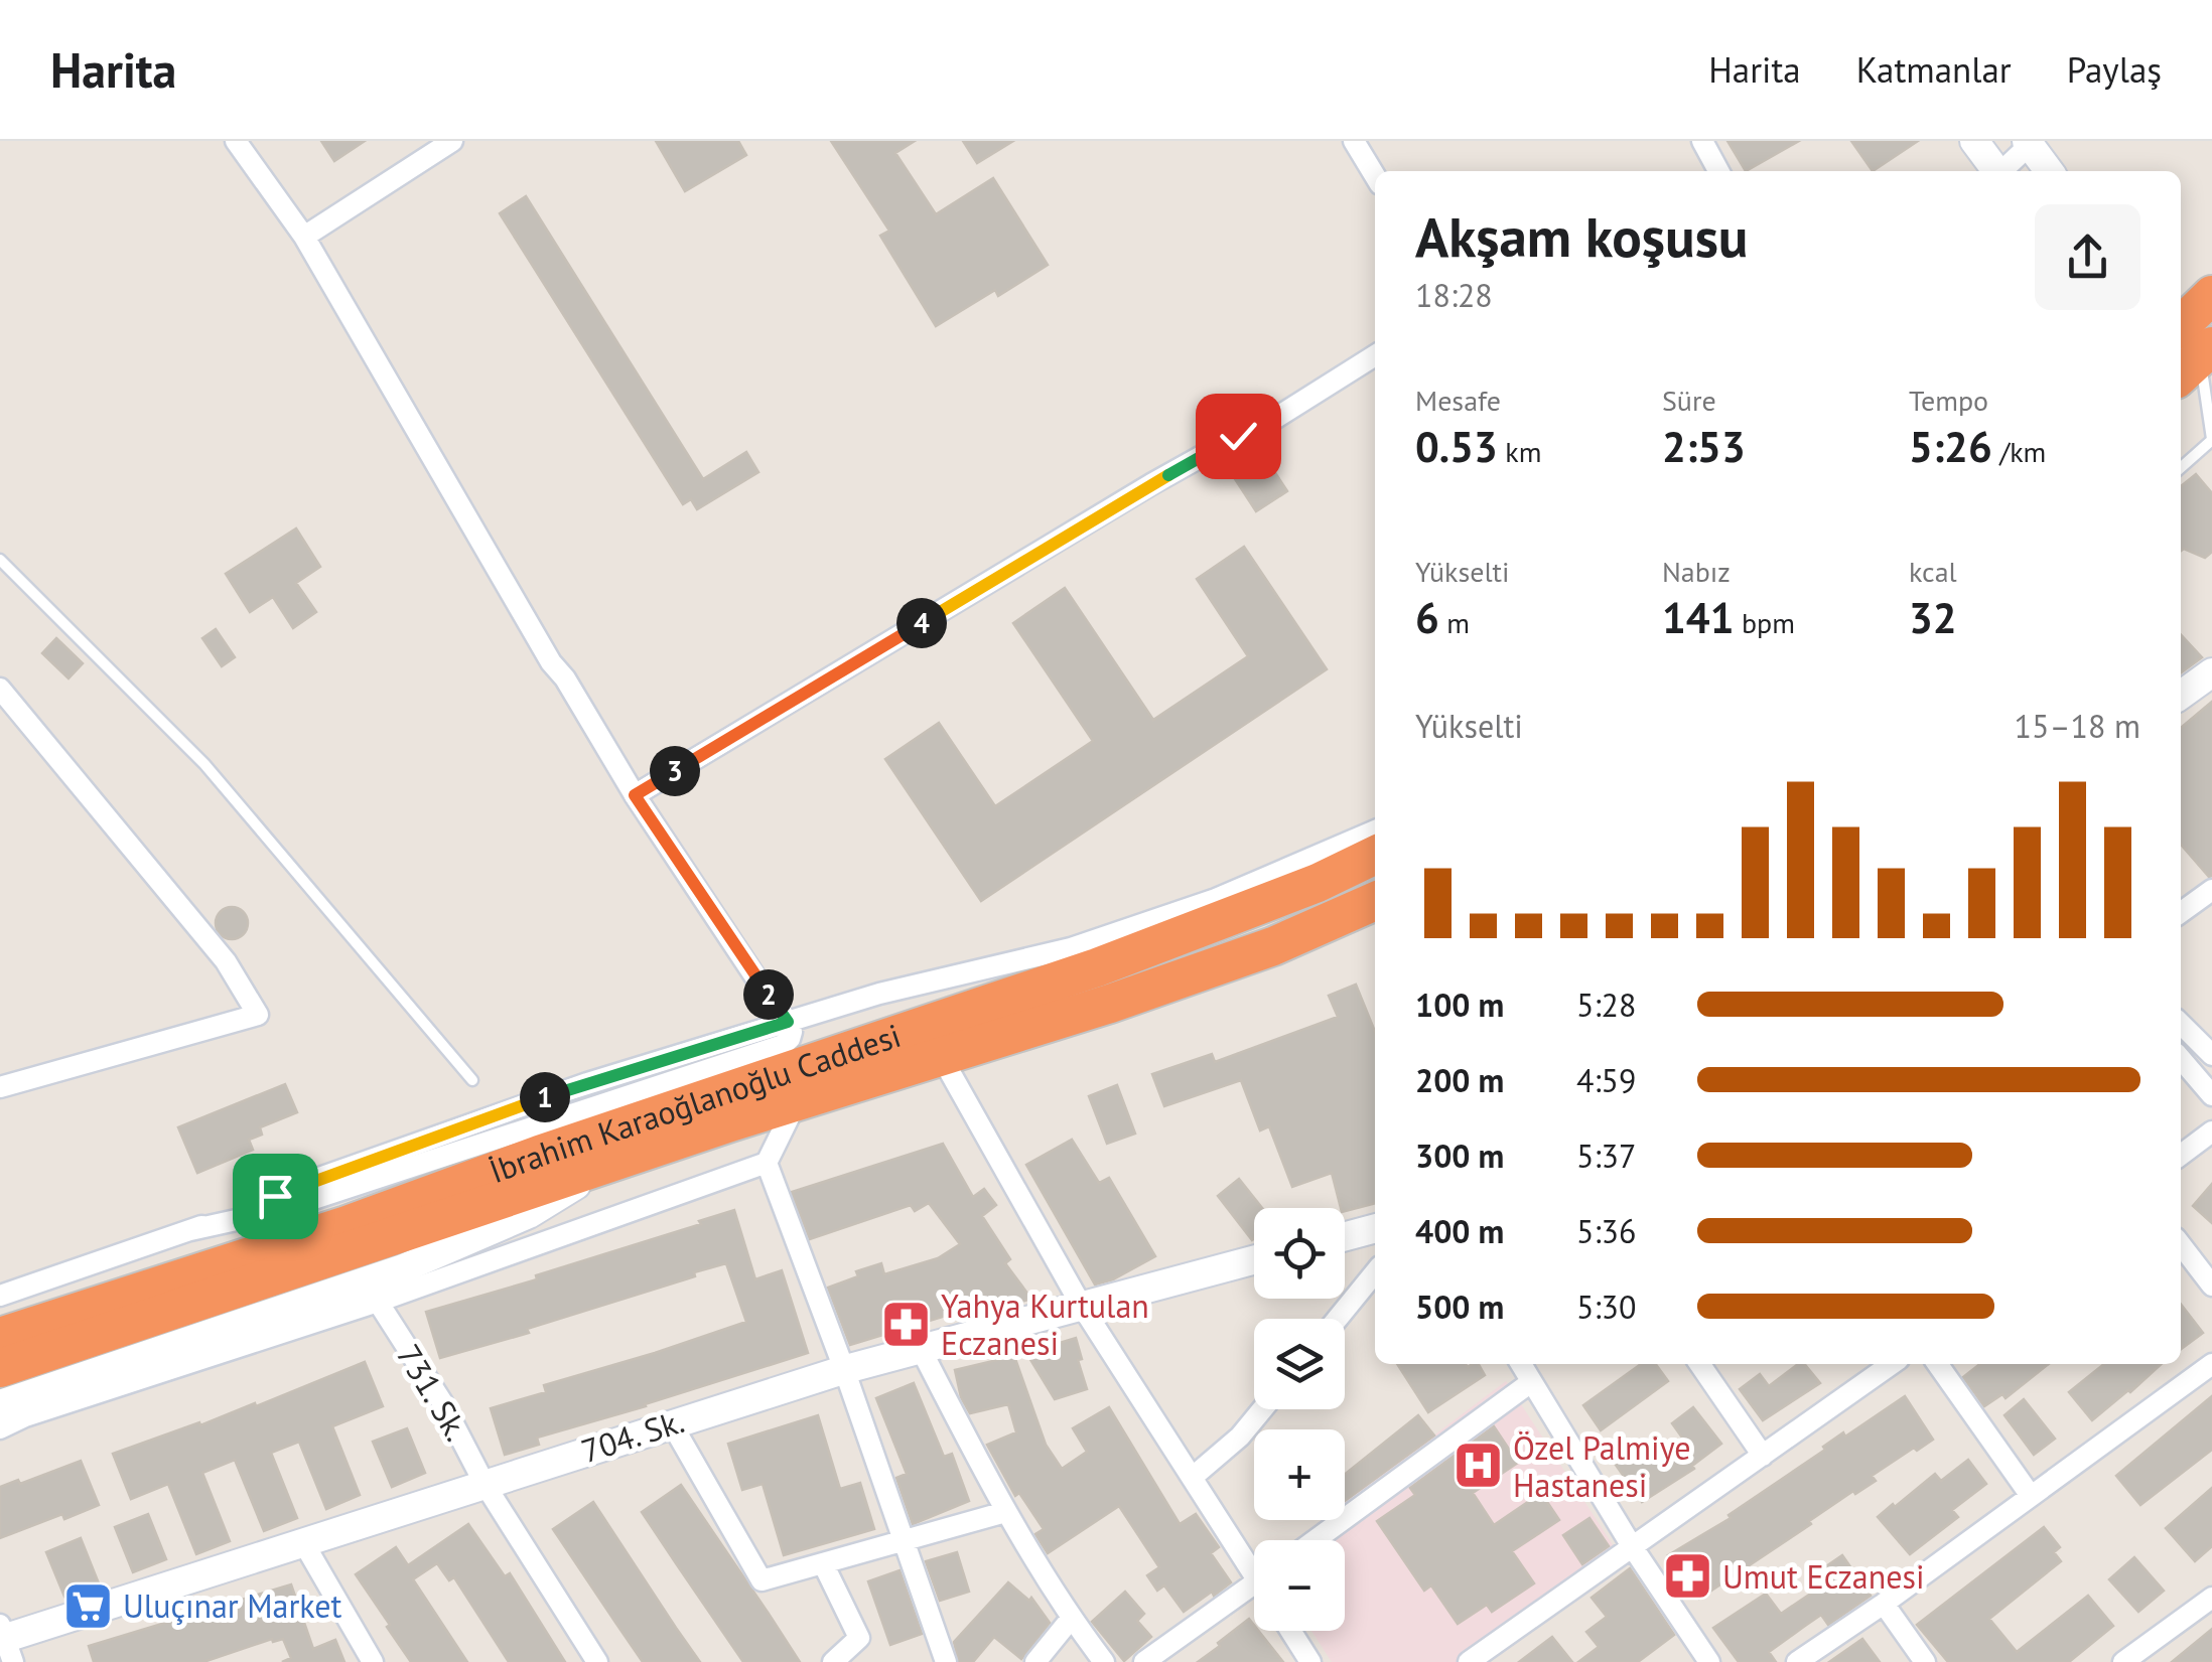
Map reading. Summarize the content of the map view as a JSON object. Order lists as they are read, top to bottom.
{
  "streets": {
    "highway": ["İbrahim Karaoğlanoğlu Caddesi"],
    "street": ["731. Sk.", "704. Sk."]
  },
  "crossings": [
    ["731. Sk.", "704. Sk."]
  ],
  "places": {
    "pharmacy": ["Yahya Kurtulan Eczanesi", "Umut Eczanesi"],
    "hospital": ["Özel Palmiye Hastanesi"],
    "supermarket": ["Uluçınar Market"]
  },
  "page": {
    "header": "Harita",
    "nav": ["Harita", "Katmanlar", "Paylaş"],
    "heading": ["Akşam koşusu", "18:28"],
    "stats": [
      ["Mesafe", "0.53 km"],
      ["Süre", "2:53"],
      ["Tempo", "5:26 /km"],
      ["Yükselti", "6 m"],
      ["Nabız", "141 bpm"],
      ["kcal", "32"]
    ],
    "pins": [
      "4",
      "3",
      "2",
      "1"
    ],
    "chart": ["Yükselti", "15–18 m"],
    "list": [
      {
        "name": "100 m",
        "note": "5:28"
      },
      {
        "name": "200 m",
        "note": "4:59"
      },
      {
        "name": "300 m",
        "note": "5:37"
      },
      {
        "name": "400 m",
        "note": "5:36"
      },
      {
        "name": "500 m",
        "note": "5:30"
      }
    ],
    "map_buttons": ["+", "−"]
  }
}
